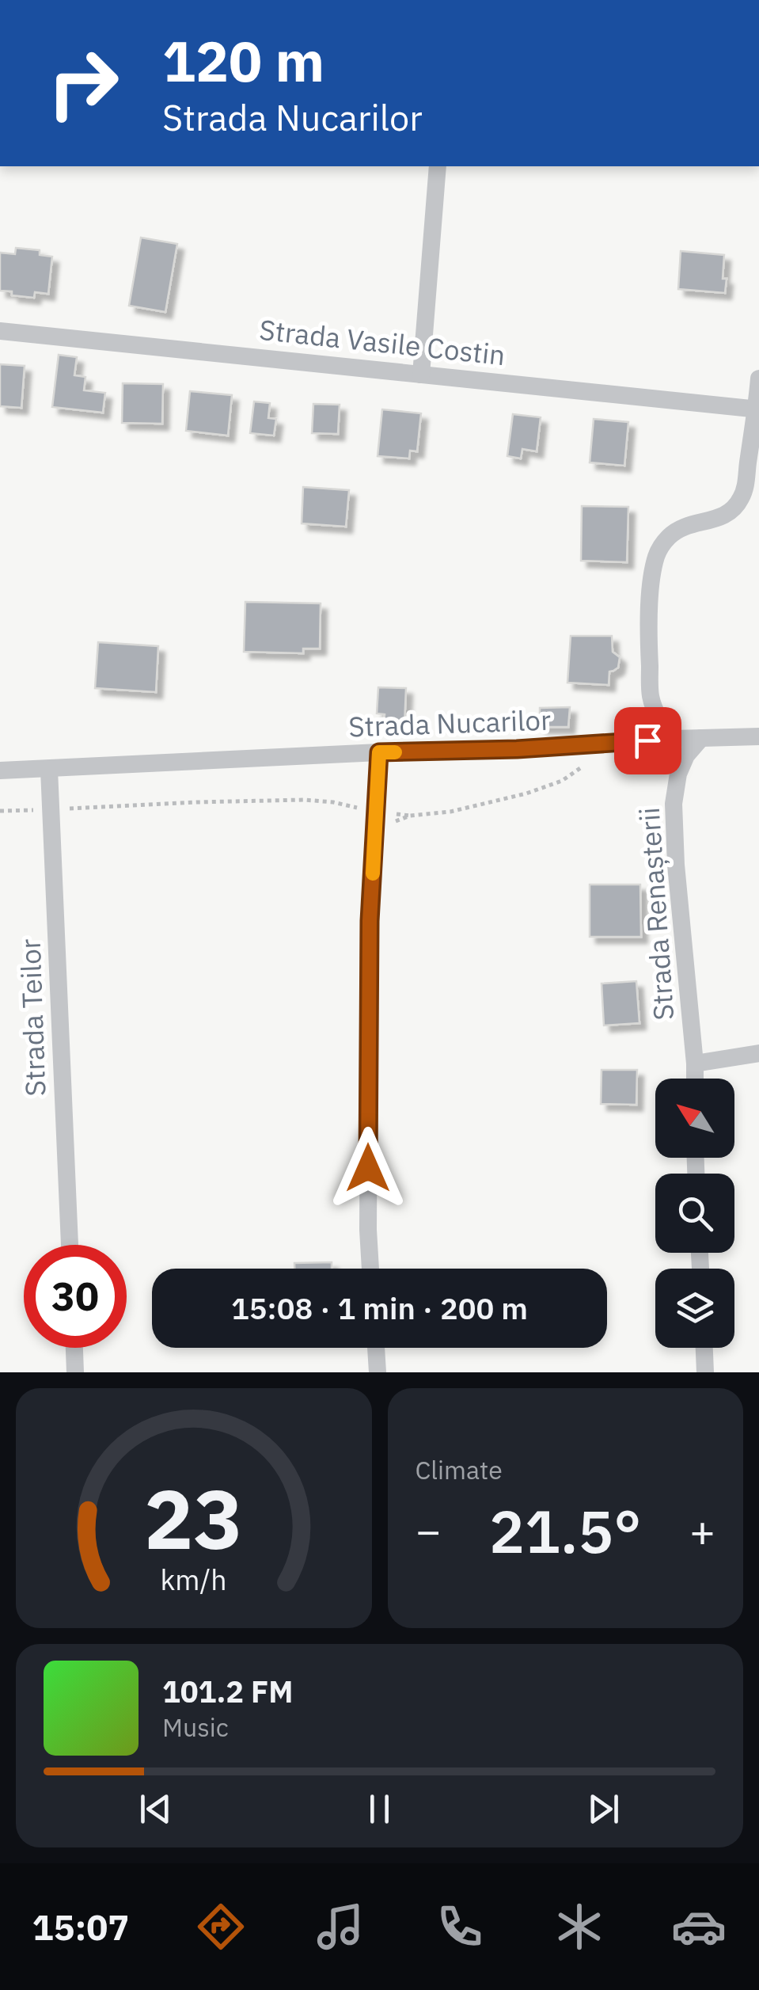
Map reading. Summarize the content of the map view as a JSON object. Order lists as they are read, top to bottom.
{
  "streets": {
    "street": [
      "Strada Vasile Costin",
      "Strada Nucarilor",
      "Strada Renașterii",
      "Strada Teilor"
    ]
  },
  "crossings": [
    ["Strada Nucarilor", "Strada Renașterii"],
    ["Strada Nucarilor", "Strada Teilor"]
  ],
  "north": "top left",
  "page": {
    "turn": ["120 m", "Strada Nucarilor"],
    "limit": "30",
    "trip": "15:08 · 1 min · 200 m",
    "tile": "Climate",
    "heat": ["−", "21.5°", "+"],
    "song": ["101.2 FM", "Music"],
    "tabs": "15:07",
    "gauge": ["23", "km/h"]
  }
}
